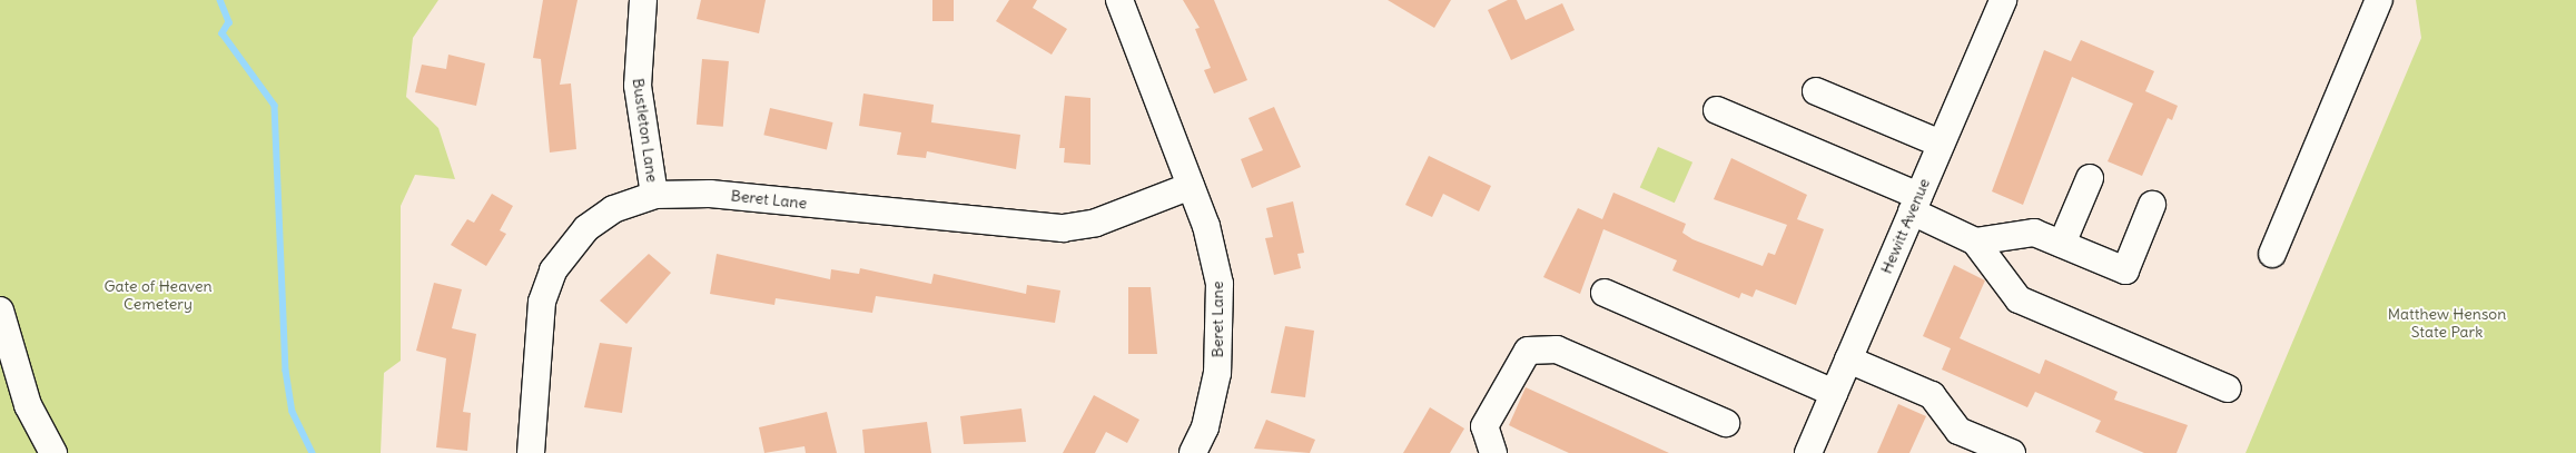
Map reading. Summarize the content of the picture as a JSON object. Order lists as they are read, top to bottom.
{
  "streets": {
    "street": ["Bustleton Lane", "Beret Lane", "Hewitt Avenue"]
  },
  "crossings": [
    ["Bustleton Lane", "Beret Lane"]
  ],
  "parks": ["Gate of Heaven Cemetery", "Matthew Henson State Park"]
}
